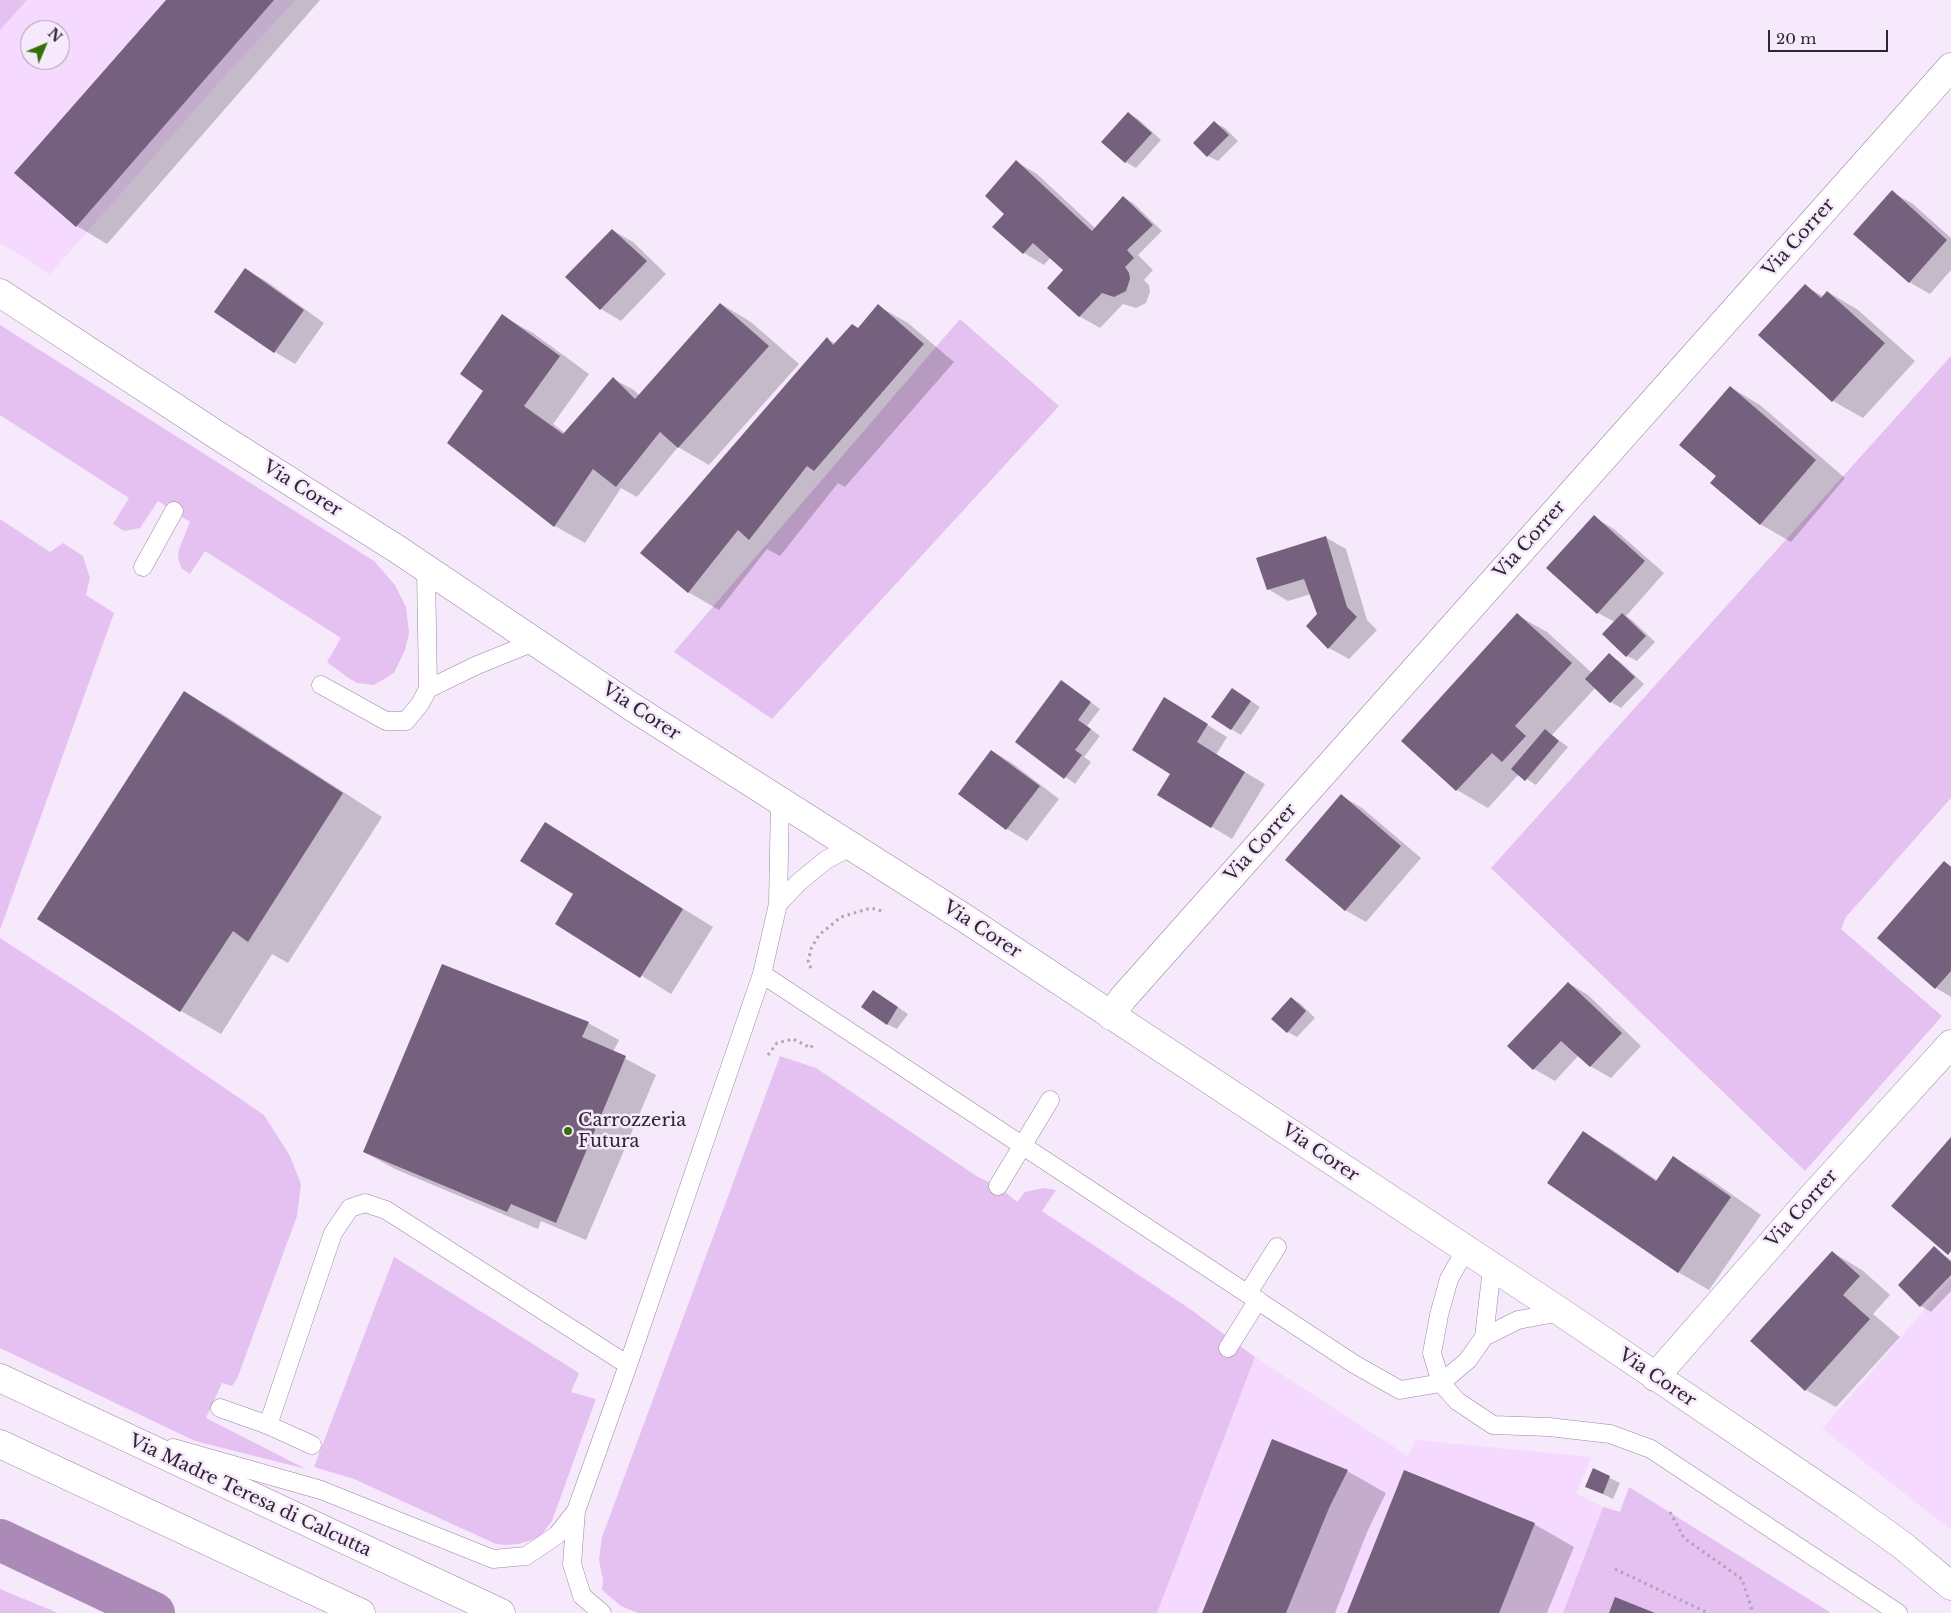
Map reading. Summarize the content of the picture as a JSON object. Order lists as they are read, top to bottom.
{
  "streets": {
    "street": ["Via Correr", "Via Corer", "Via Madre Teresa di Calcutta"]
  },
  "crossings": [
    ["Via Correr", "Via Corer"]
  ],
  "places": ["Carrozzeria Futura"],
  "scale_bar": "20 m",
  "north": "top right"
}
